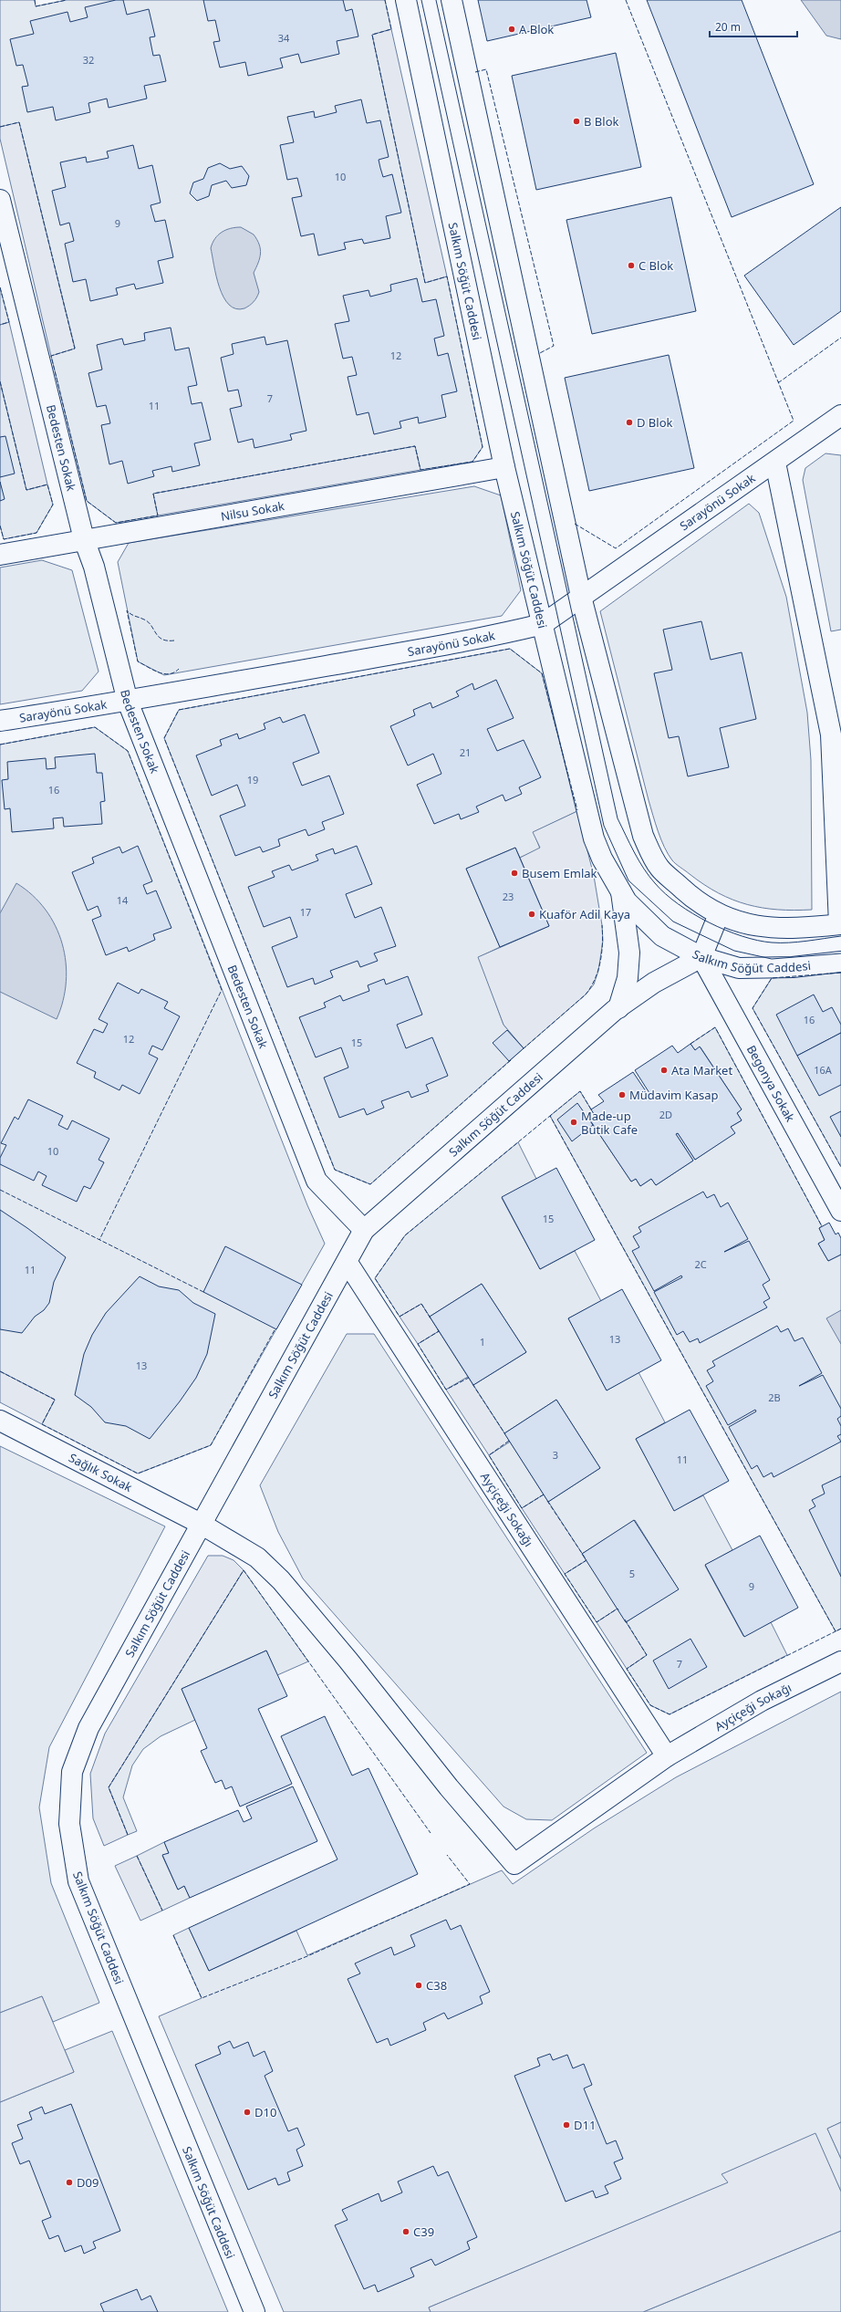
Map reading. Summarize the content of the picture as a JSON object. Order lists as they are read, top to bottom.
{
  "streets": {
    "street": [
      "Salkım Söğüt Caddesi",
      "Bedesten Sokak",
      "Sarayönü Sokak",
      "Nilsu Sokak",
      "Begonya Sokak",
      "Sağlık Sokak",
      "Ayçiçeği Sokağı"
    ]
  },
  "crossings": [
    ["Salkım Söğüt Caddesi", "Bedesten Sokak"],
    ["Salkım Söğüt Caddesi", "Sarayönü Sokak"],
    ["Salkım Söğüt Caddesi", "Nilsu Sokak"],
    ["Salkım Söğüt Caddesi", "Begonya Sokak"],
    ["Salkım Söğüt Caddesi", "Sağlık Sokak"],
    ["Salkım Söğüt Caddesi", "Ayçiçeği Sokağı"],
    ["Bedesten Sokak", "Sarayönü Sokak"],
    ["Bedesten Sokak", "Nilsu Sokak"],
    ["Sağlık Sokak", "Ayçiçeği Sokağı"]
  ],
  "places": [
    "A Blok",
    "B Blok",
    "C Blok",
    "D Blok",
    "Busem Emlak",
    "Kuaför Adil Kaya",
    "Ata Market",
    "Müdavim Kasap",
    "Made-up Butik Cafe",
    "C38",
    "D10",
    "D11",
    "D09",
    "C39"
  ],
  "house_numbers": [
    "34",
    "32",
    "10",
    "9",
    "12",
    "7",
    "11",
    "21",
    "19",
    "16",
    "23",
    "14",
    "17",
    "16",
    "12",
    "15",
    "16A",
    "2D",
    "10",
    "15",
    "2C",
    "11",
    "13",
    "1",
    "13",
    "2B",
    "3",
    "11",
    "5",
    "9",
    "7"
  ],
  "scale_bar": "20 m"
}
